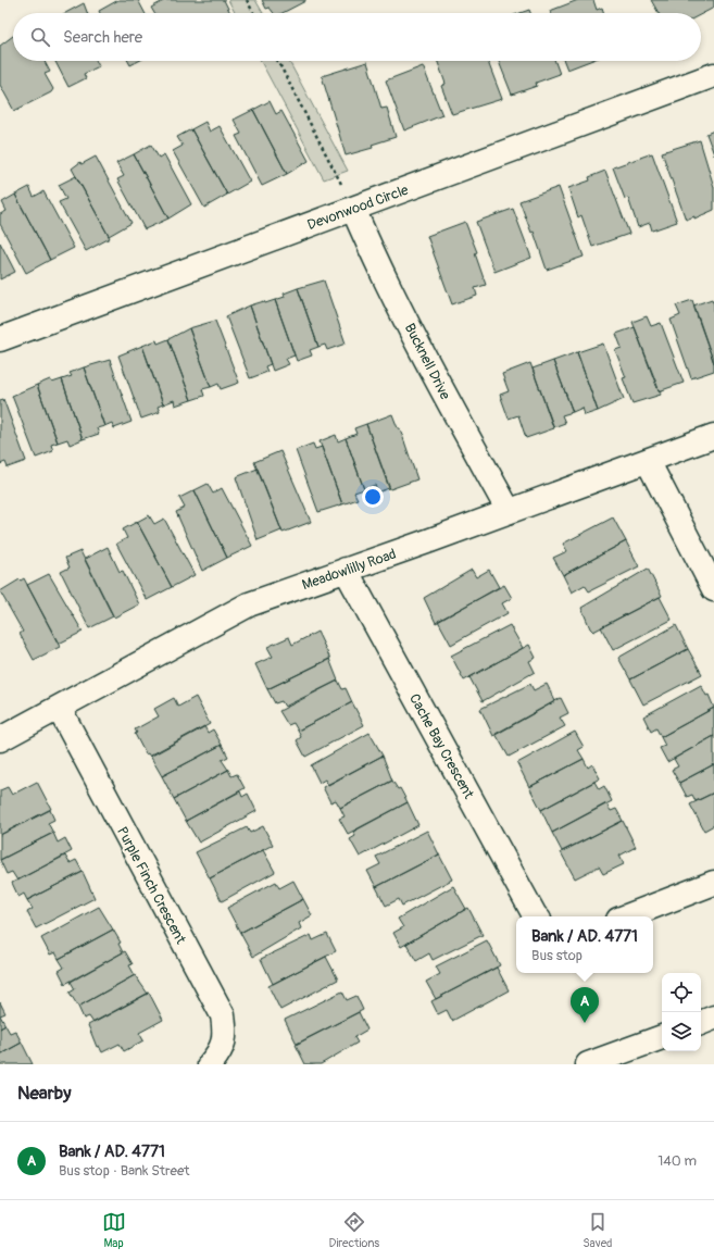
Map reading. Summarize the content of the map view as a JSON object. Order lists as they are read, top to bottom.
{
  "streets": {
    "street": [
      "Devonwood Circle",
      "Bucknell Drive",
      "Meadowlilly Road",
      "Cache Bay Crescent",
      "Purple Finch Crescent"
    ]
  },
  "crossings": [
    ["Devonwood Circle", "Bucknell Drive"],
    ["Bucknell Drive", "Meadowlilly Road"],
    ["Meadowlilly Road", "Cache Bay Crescent"],
    ["Meadowlilly Road", "Purple Finch Crescent"]
  ],
  "page": {
    "search": "Search here",
    "popup": ["Bank / AD. 4771", "Bus stop"],
    "pins": "A",
    "heading": "Nearby",
    "list": [
      {
        "mark": "A",
        "name": "Bank / AD. 4771",
        "note": "Bus stop · Bank Street",
        "value": "140 m"
      }
    ],
    "nav": ["Map", "Directions", "Saved"]
  }
}
